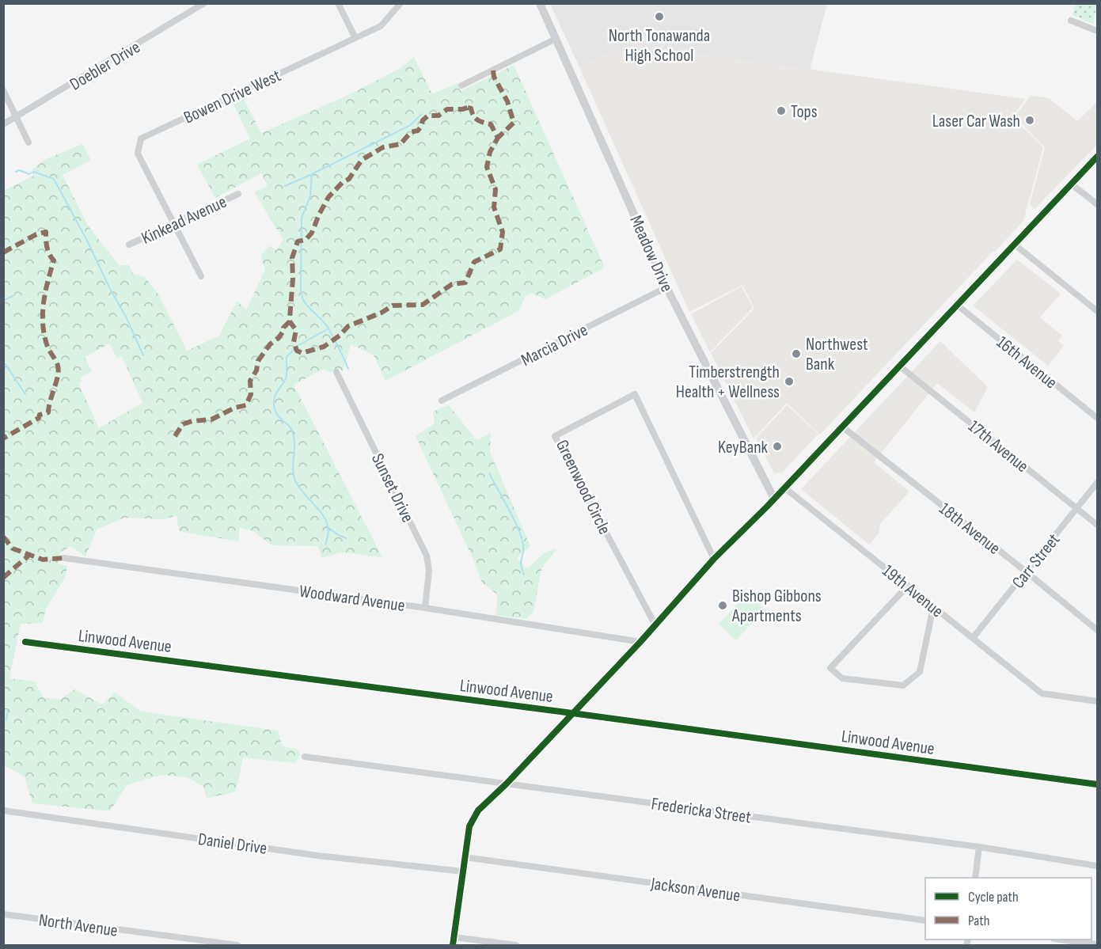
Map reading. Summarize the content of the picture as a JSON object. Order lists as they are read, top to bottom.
{
  "streets": {
    "street": [
      "Doebler Drive",
      "Bowen Drive West",
      "Kinkead Avenue",
      "Meadow Drive",
      "Marcia Drive",
      "16th Avenue",
      "17th Avenue",
      "Greenwood Circle",
      "Sunset Drive",
      "18th Avenue",
      "Carr Street",
      "19th Avenue",
      "Woodward Avenue",
      "Linwood Avenue",
      "Fredericka Street",
      "Daniel Drive",
      "Jackson Avenue",
      "North Avenue"
    ]
  },
  "crossings": [
    ["Bowen Drive West", "Kinkead Avenue"],
    ["Meadow Drive", "Marcia Drive"],
    ["17th Avenue", "Carr Street"],
    ["Sunset Drive", "Woodward Avenue"],
    ["18th Avenue", "Carr Street"],
    ["Carr Street", "19th Avenue"]
  ],
  "places": [
    "North Tonawanda High School",
    "Tops",
    "Laser Car Wash",
    "Northwest Bank",
    "Timberstrength Health + Wellness",
    "KeyBank",
    "Bishop Gibbons Apartments"
  ],
  "legend": ["Cycle path", "Path"]
}
